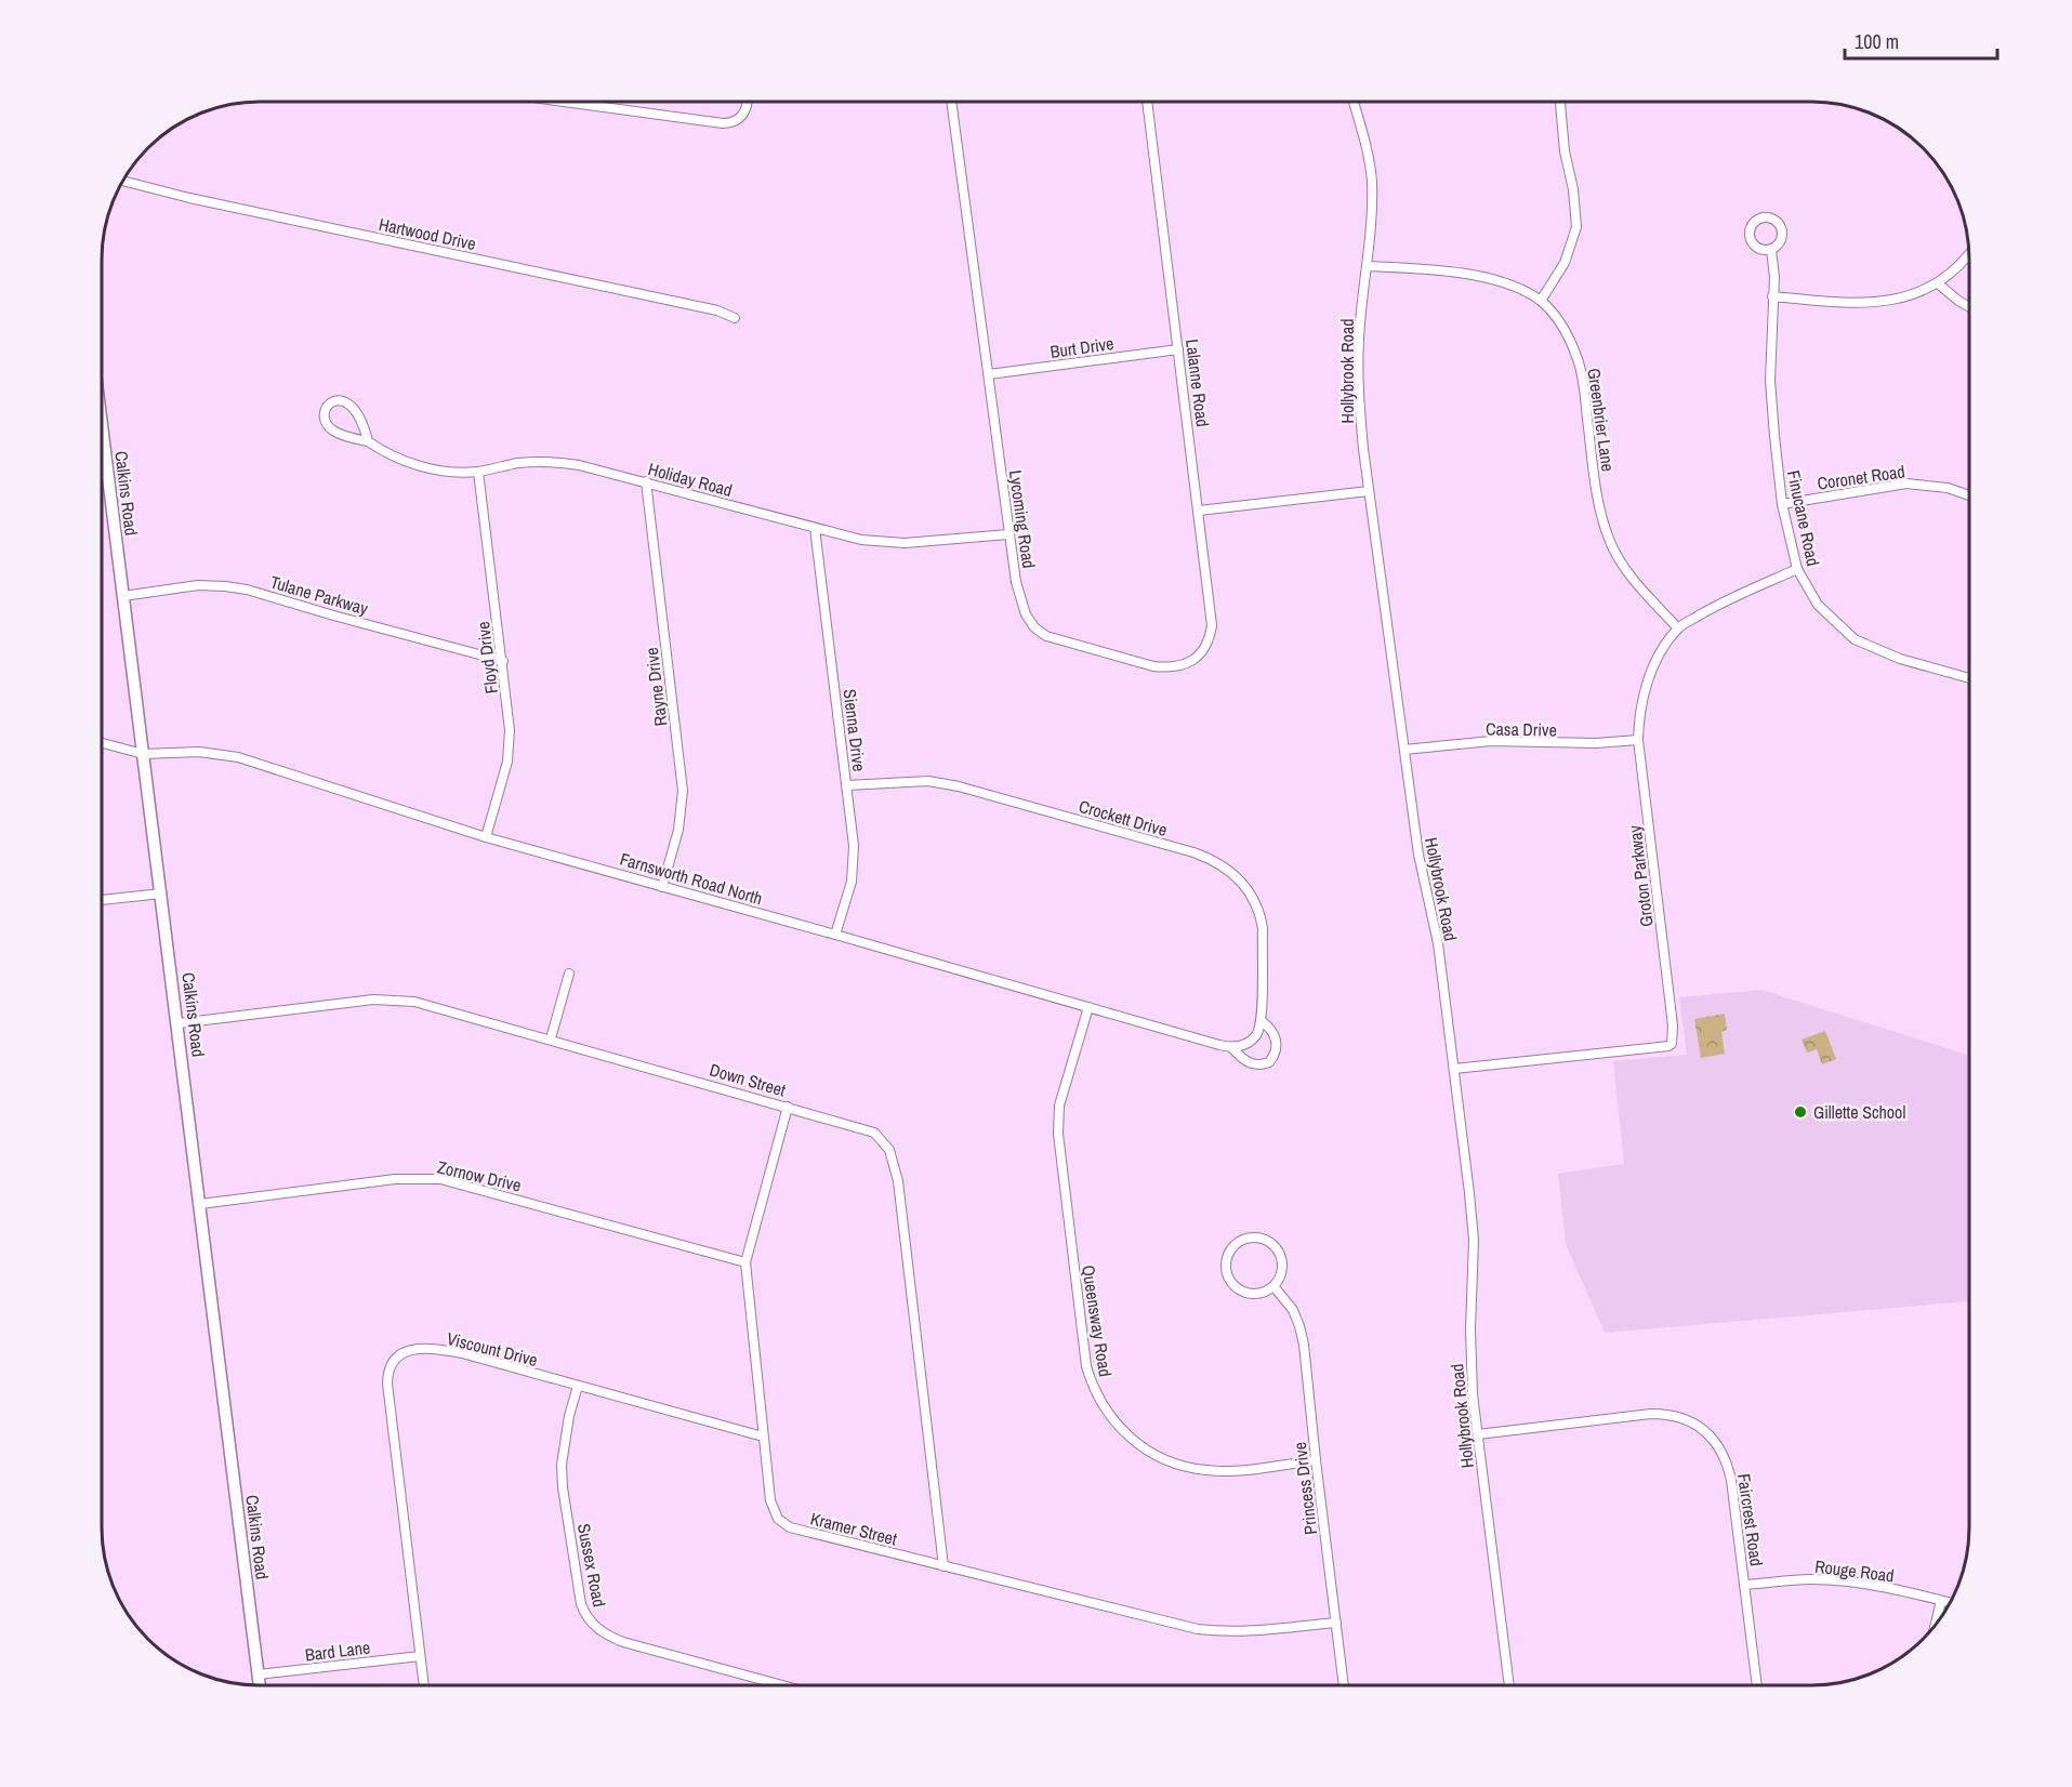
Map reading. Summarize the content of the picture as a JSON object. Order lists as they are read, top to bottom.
{
  "streets": {
    "main road": ["Calkins Road"],
    "street": [
      "Hartwood Drive",
      "Burt Drive",
      "Hollybrook Road",
      "Lalanne Road",
      "Greenbrier Lane",
      "Coronet Road",
      "Holiday Road",
      "Finucane Road",
      "Lycoming Road",
      "Tulane Parkway",
      "Floyd Drive",
      "Rayne Drive",
      "Casa Drive",
      "Sienna Drive",
      "Crockett Drive",
      "Groton Parkway",
      "Farnsworth Road North",
      "Down Street",
      "Zornow Drive",
      "Queensway Road",
      "Viscount Drive",
      "Princess Drive",
      "Faircrest Road",
      "Kramer Street",
      "Sussex Road",
      "Rouge Road",
      "Bard Lane"
    ]
  },
  "crossings": [
    ["Burt Drive", "Lalanne Road"],
    ["Burt Drive", "Lycoming Road"],
    ["Hollybrook Road", "Greenbrier Lane"],
    ["Hollybrook Road", "Casa Drive"],
    ["Hollybrook Road", "Groton Parkway"],
    ["Hollybrook Road", "Faircrest Road"],
    ["Lalanne Road", "Lycoming Road"],
    ["Greenbrier Lane", "Groton Parkway"],
    ["Coronet Road", "Finucane Road"],
    ["Holiday Road", "Lycoming Road"],
    ["Holiday Road", "Floyd Drive"],
    ["Holiday Road", "Rayne Drive"],
    ["Holiday Road", "Sienna Drive"],
    ["Calkins Road", "Tulane Parkway"],
    ["Calkins Road", "Farnsworth Road North"],
    ["Calkins Road", "Down Street"],
    ["Calkins Road", "Zornow Drive"],
    ["Calkins Road", "Bard Lane"],
    ["Finucane Road", "Groton Parkway"],
    ["Tulane Parkway", "Floyd Drive"],
    ["Floyd Drive", "Farnsworth Road North"],
    ["Rayne Drive", "Farnsworth Road North"],
    ["Casa Drive", "Groton Parkway"],
    ["Sienna Drive", "Crockett Drive"],
    ["Sienna Drive", "Farnsworth Road North"],
    ["Crockett Drive", "Farnsworth Road North"],
    ["Farnsworth Road North", "Queensway Road"],
    ["Down Street", "Kramer Street"],
    ["Zornow Drive", "Kramer Street"],
    ["Queensway Road", "Princess Drive"],
    ["Viscount Drive", "Kramer Street"],
    ["Viscount Drive", "Sussex Road"],
    ["Viscount Drive", "Bard Lane"],
    ["Princess Drive", "Kramer Street"],
    ["Faircrest Road", "Rouge Road"]
  ],
  "places": ["Gillette School"],
  "scale_bar": "100 m"
}
